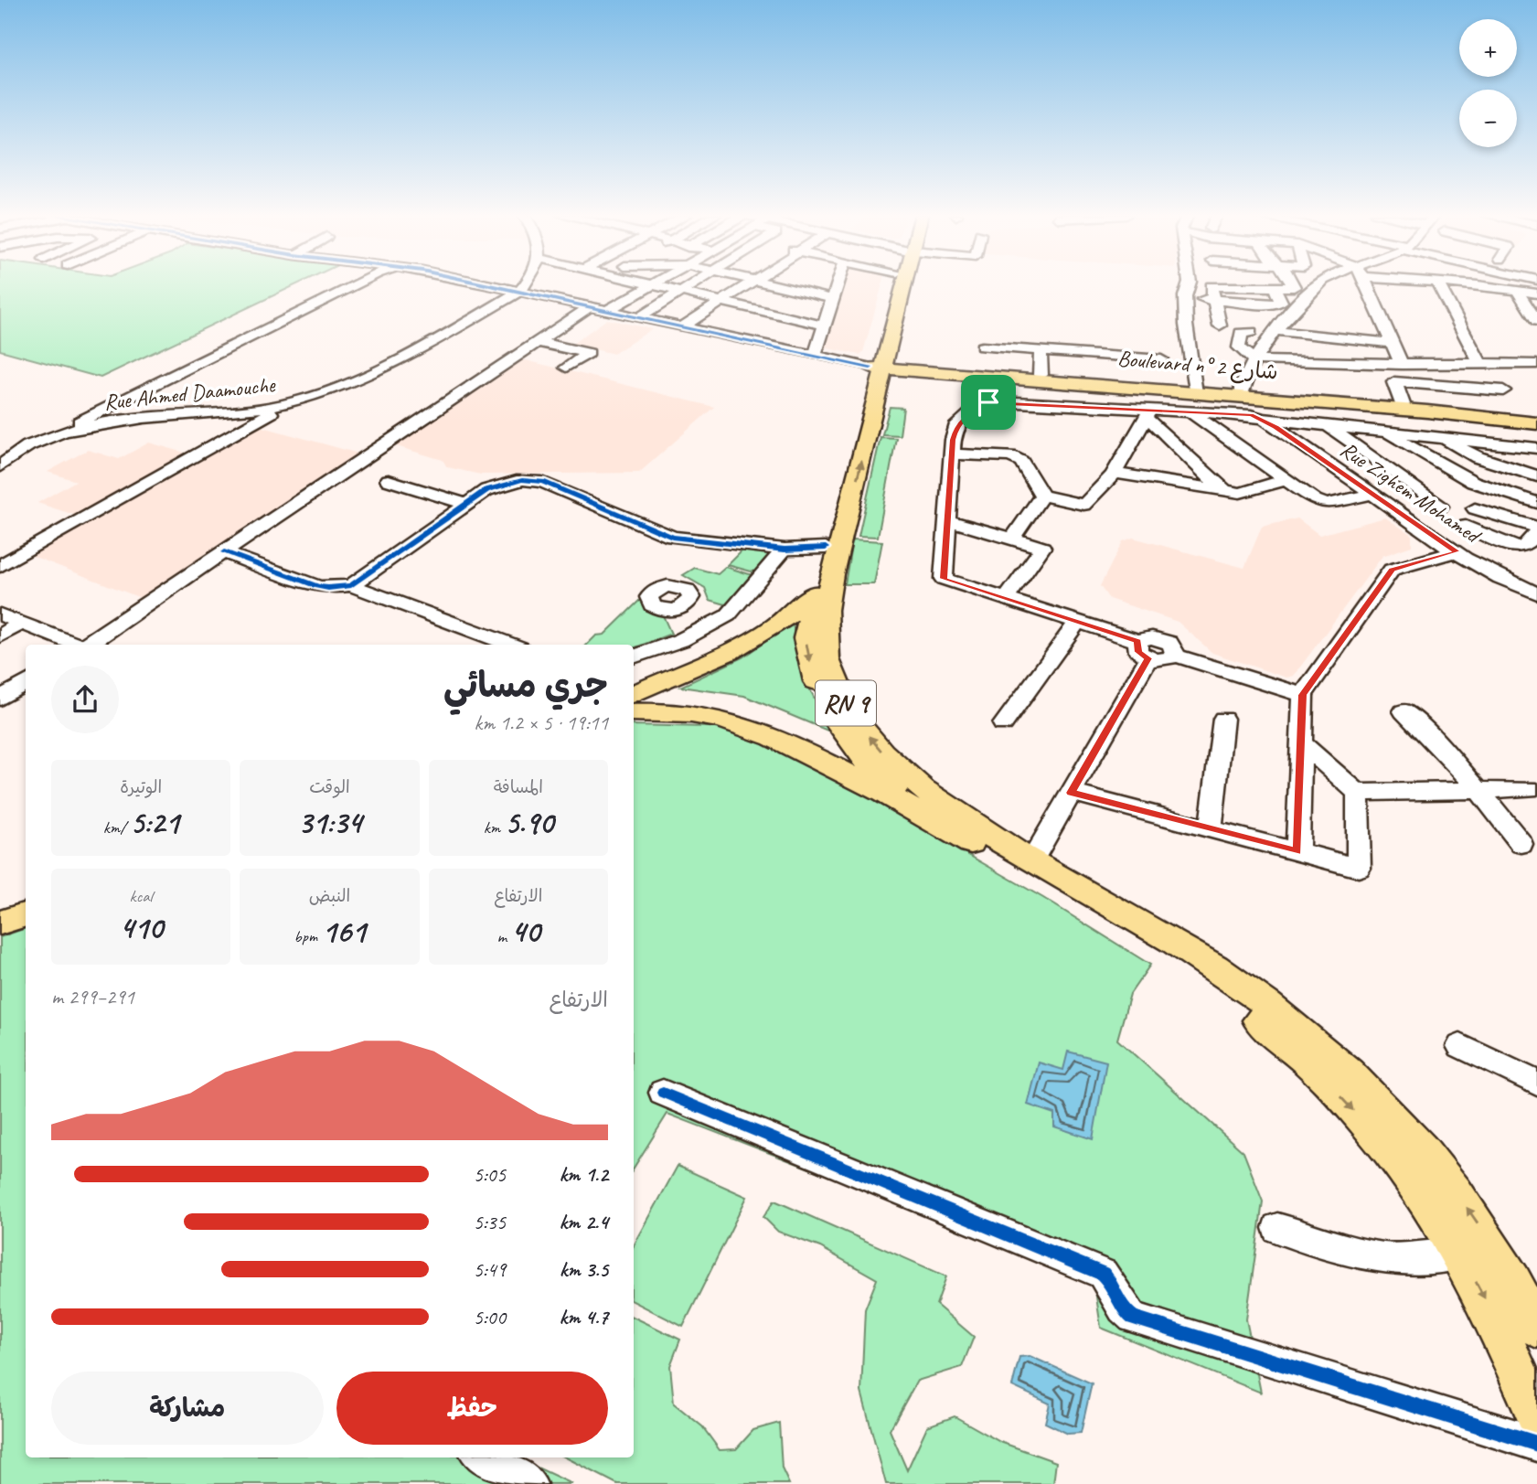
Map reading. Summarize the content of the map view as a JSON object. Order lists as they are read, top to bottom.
{
  "streets": {
    "main road": ["Boulevard n° شارع 2", "RN 9"],
    "street": ["Rue Ahmed Daamouche", "Rue Zighem Mohamed"]
  },
  "crossings": [
    ["Boulevard n° شارع 2", "RN 9"]
  ],
  "page": {
    "map_buttons": ["+", "−"],
    "heading": ["جري مسائي", "19:11 · 5 × 1.2 km"],
    "stats": [
      ["المسافة", "5.90 km"],
      ["الوقت", "31:34"],
      ["الوتيرة", "5:21 /km"],
      ["الارتفاع", "40 m"],
      ["النبض", "161 bpm"],
      ["kcal", "410"]
    ],
    "chart": ["الارتفاع", "291–299 m"],
    "list": [
      {
        "name": "1.2 km",
        "note": "5:05"
      },
      {
        "name": "2.4 km",
        "note": "5:35"
      },
      {
        "name": "3.5 km",
        "note": "5:49"
      },
      {
        "name": "4.7 km",
        "note": "5:00"
      }
    ],
    "buttons": ["حفظ", "مشاركة"]
  }
}
